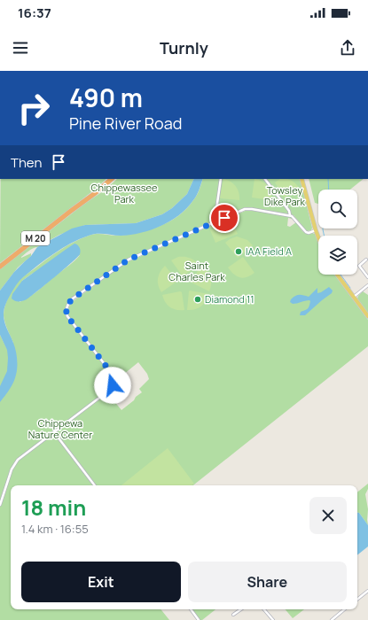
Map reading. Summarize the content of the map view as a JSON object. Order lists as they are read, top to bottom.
{
  "streets": {
    "highway": ["M 20"]
  },
  "parks": [
    "Chippewassee Park",
    "Towsley Dike Park",
    "Saint Charles Park",
    "Chippewa Nature Center"
  ],
  "places": ["IAA Field A", "Diamond 11"],
  "page": {
    "status": "16:37",
    "header": "Turnly",
    "turn": ["490 m", "Pine River Road"],
    "then": "Then",
    "heading": ["18 min", "1.4 km · 16:55"],
    "buttons": ["Exit", "Share"]
  }
}
